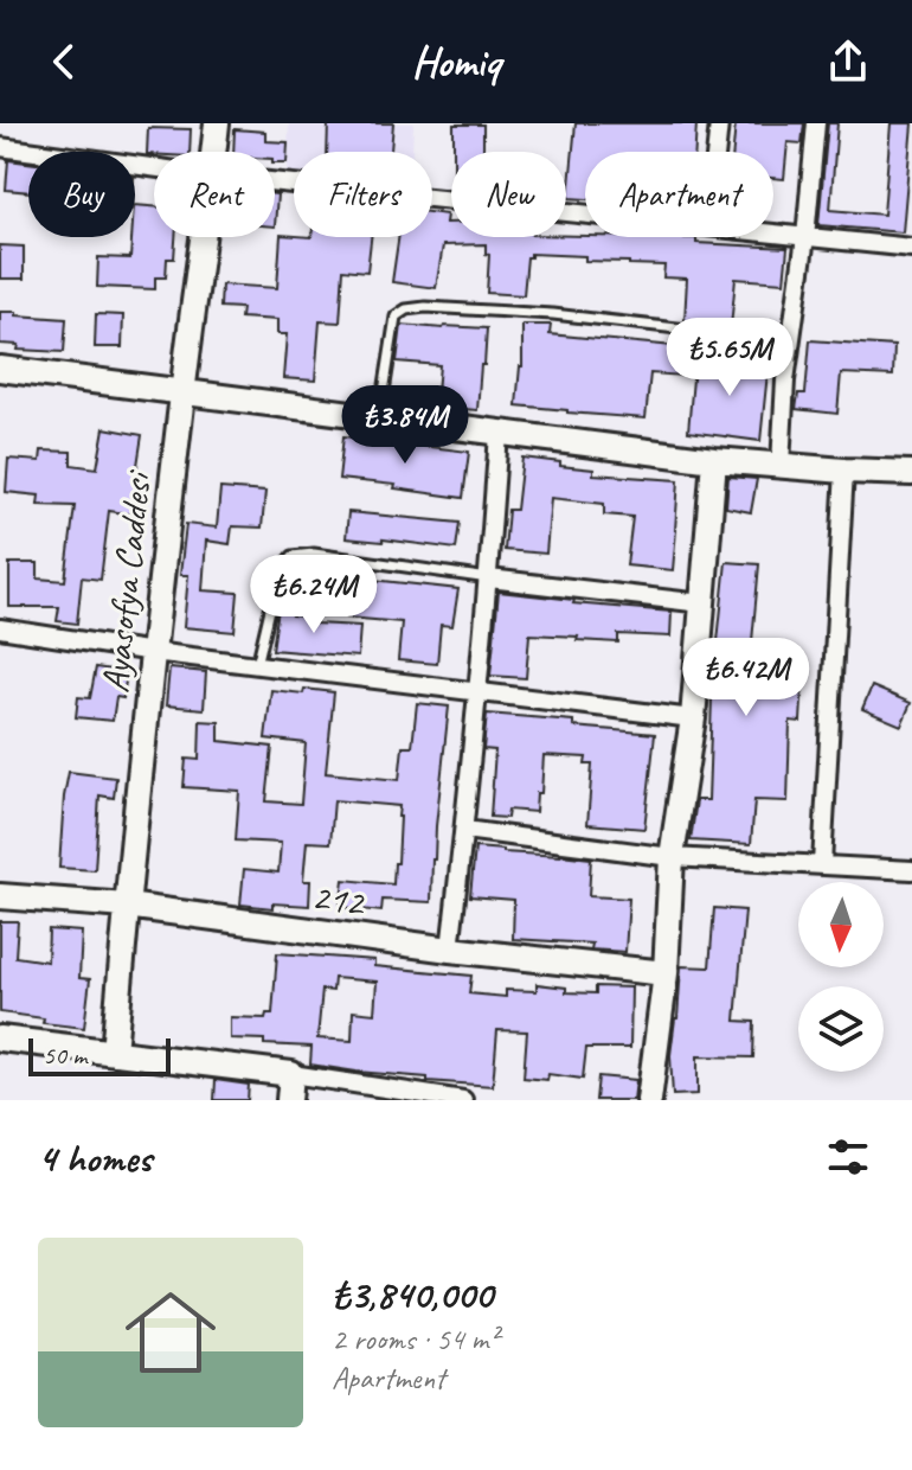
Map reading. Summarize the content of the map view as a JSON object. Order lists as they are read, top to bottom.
{
  "streets": {
    "street": ["Ayasofya Caddesi", "212"]
  },
  "crossings": [
    ["Ayasofya Caddesi", "212"]
  ],
  "scale_bar": "50 m",
  "north": "bottom",
  "page": {
    "header": "Homiq",
    "chip": [
      "Buy",
      "Rent",
      "Filters",
      "New",
      "Apartment"
    ],
    "price": [
      "₺5.65M",
      "₺3.84M",
      "₺6.24M",
      "₺6.42M"
    ],
    "scale": "50 m",
    "heading": "4 homes",
    "list": [
      {
        "name": "₺3,840,000",
        "note": "2 rooms · 54 m² · Apartment"
      }
    ]
  }
}
